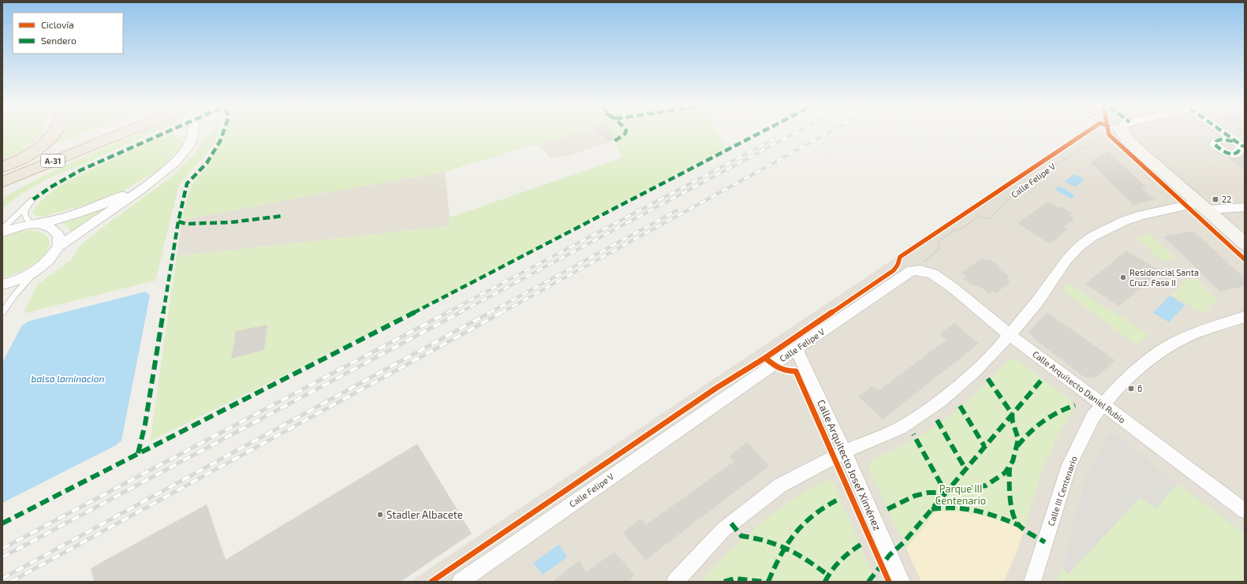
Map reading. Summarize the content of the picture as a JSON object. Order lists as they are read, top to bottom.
{
  "streets": {
    "highway": ["A-31"],
    "street": [
      "Calle Felipe V",
      "Calle Arquitecto Daniel Rubio",
      "Calle Arquitecto Josef Ximénez",
      "Calle III Centenario"
    ]
  },
  "crossings": [
    ["Calle Felipe V", "Calle Arquitecto Daniel Rubio"],
    ["Calle Felipe V", "Calle Arquitecto Josef Ximénez"],
    ["Calle Arquitecto Daniel Rubio", "Calle III Centenario"]
  ],
  "water": ["balsa laminacion"],
  "parks": ["Parque III Centenario"],
  "places": {
    "transit": ["22", "6"],
    "other": ["Residencial Santa Cruz. Fase II", "Stadler Albacete"]
  },
  "legend": ["Ciclovía", "Sendero"]
}
